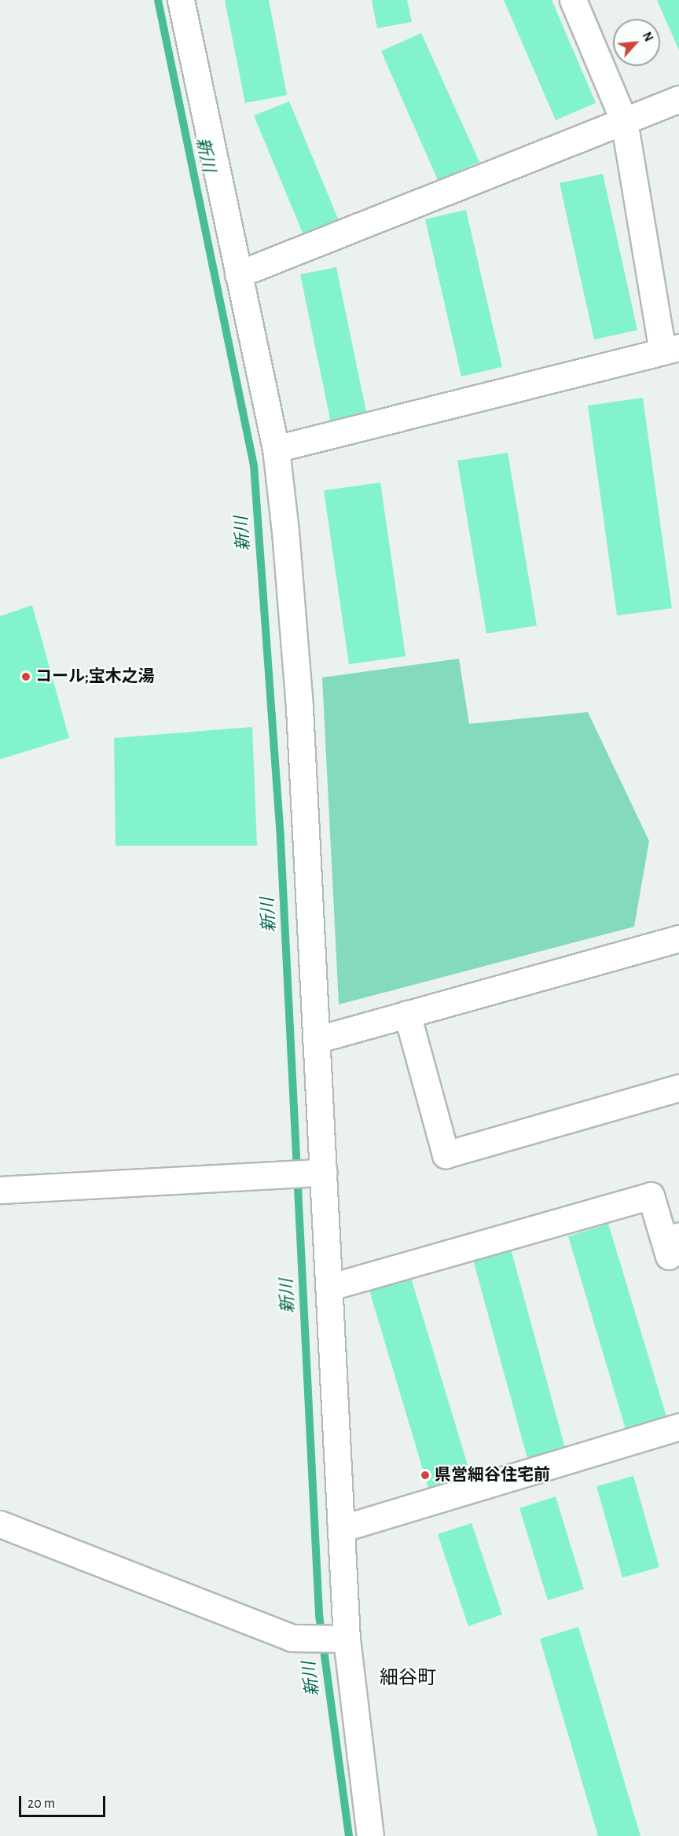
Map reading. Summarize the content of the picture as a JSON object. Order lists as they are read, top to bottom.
{
  "districts": ["細谷町"],
  "water": ["新川"],
  "places": ["コール;宝木之湯", "県営細谷住宅前"],
  "scale_bar": "20 m",
  "north": "top right"
}
